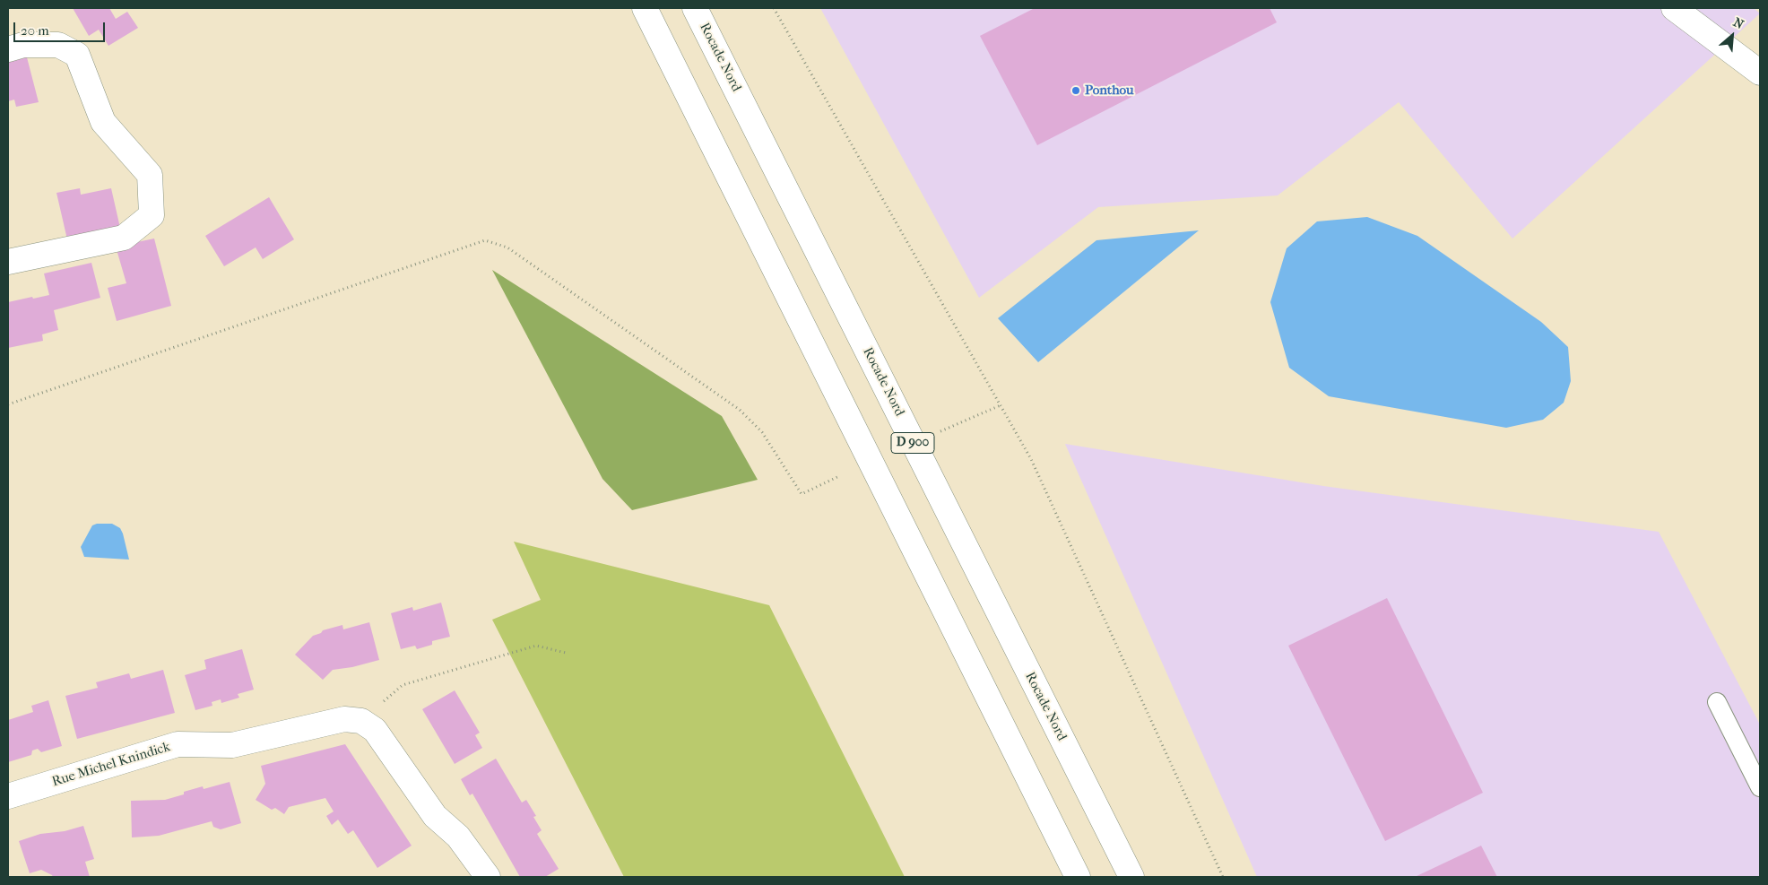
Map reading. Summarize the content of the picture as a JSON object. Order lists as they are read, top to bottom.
{
  "streets": {
    "main road": ["Rocade Nord", "D 900", "Rue Michel Knindick"]
  },
  "places": ["Ponthou"],
  "scale_bar": "20 m",
  "north": "top right"
}
